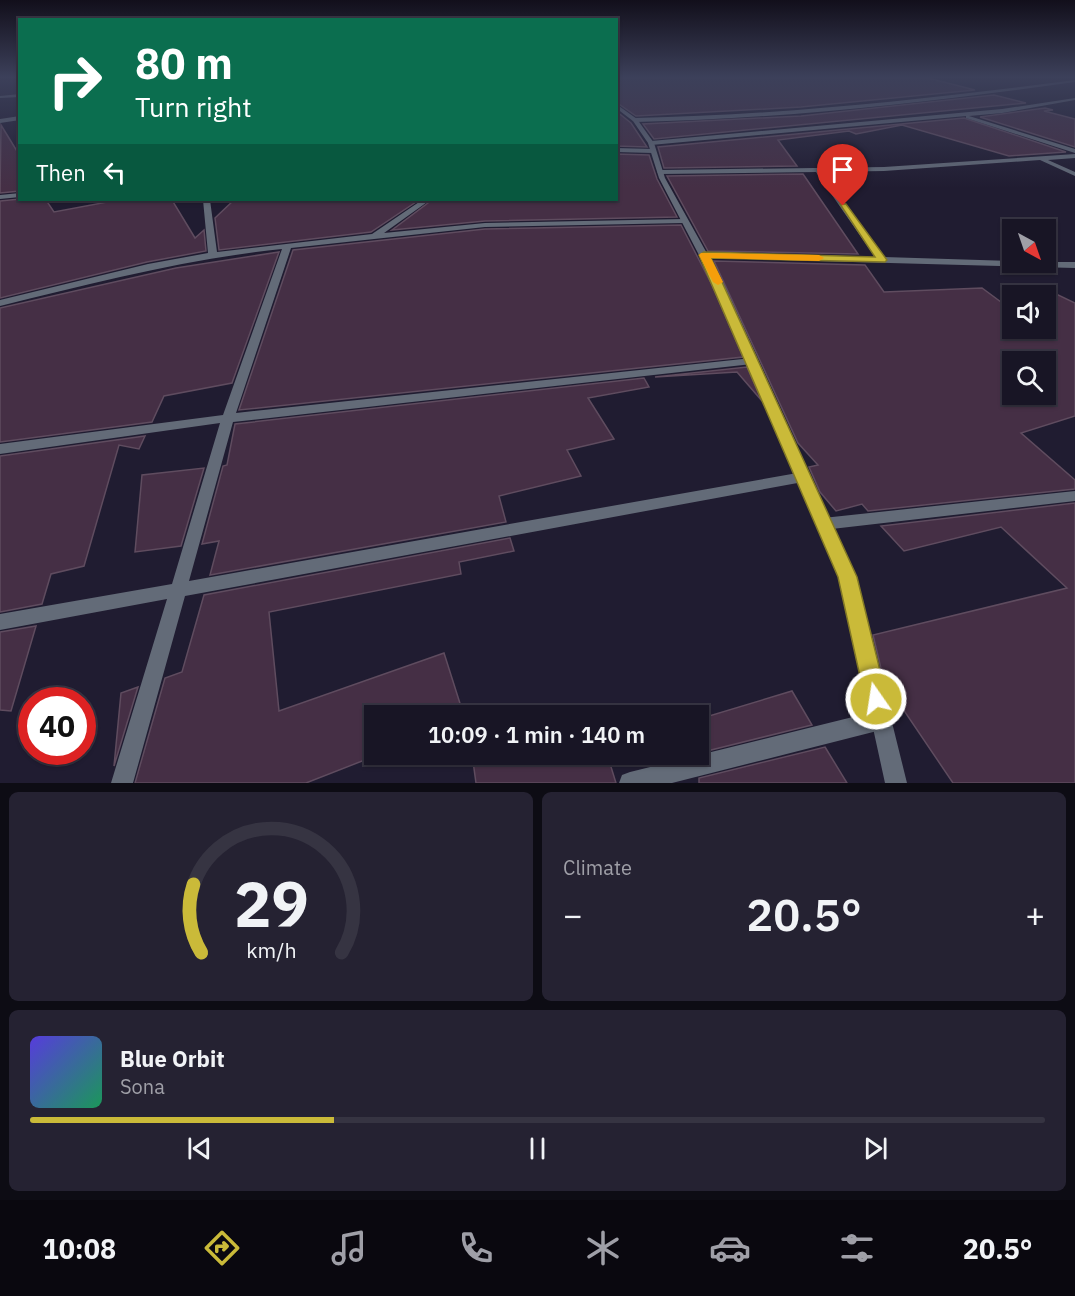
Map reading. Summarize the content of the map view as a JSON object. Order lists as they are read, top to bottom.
{
  "north": "bottom right",
  "page": {
    "turn": ["80 m", "Turn right"],
    "then": "Then",
    "limit": "40",
    "trip": "10:09 · 1 min · 140 m",
    "tile": "Climate",
    "heat": ["−", "20.5°", "+"],
    "song": ["Blue Orbit", "Sona"],
    "tabs": ["10:08", "20.5°"],
    "gauge": ["29", "km/h"]
  }
}
